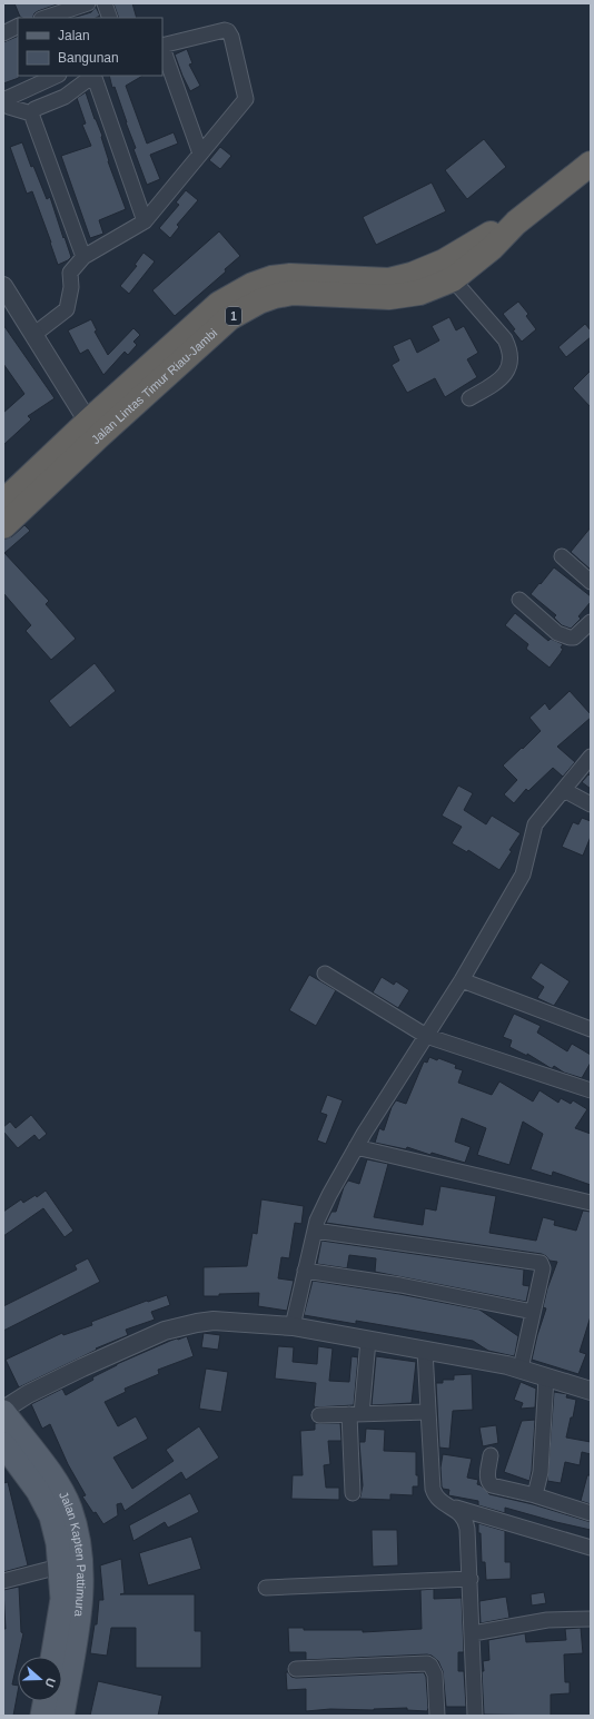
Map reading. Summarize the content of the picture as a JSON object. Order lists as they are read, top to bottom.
{
  "streets": {
    "highway": ["1", "Jalan Lintas Timur Riau-Jambi"],
    "main road": ["Jalan Kapten Pattimura"]
  },
  "legend": ["Jalan", "Bangunan"],
  "north": "right"
}
